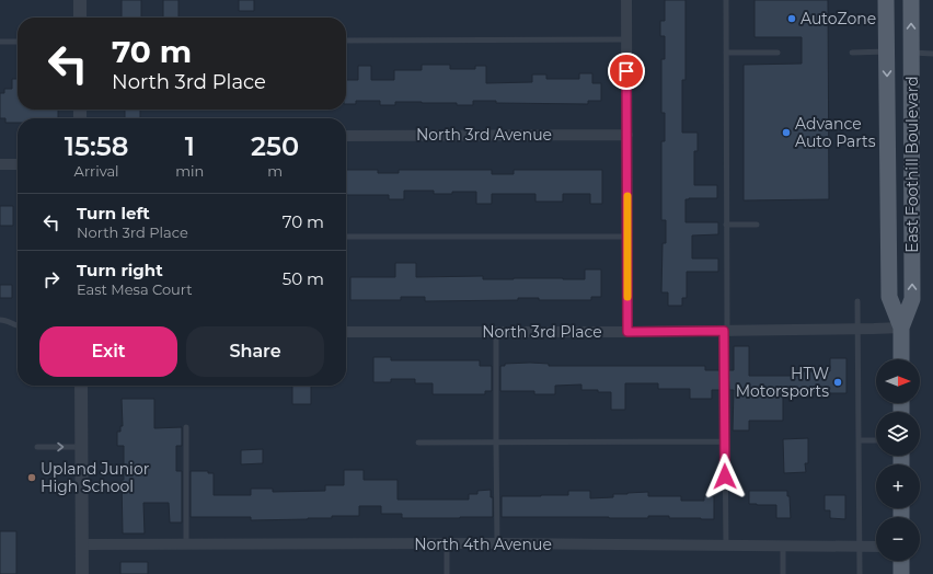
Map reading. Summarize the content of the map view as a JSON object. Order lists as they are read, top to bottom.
{
  "streets": {
    "main road": ["East Foothill Boulevard"],
    "street": ["North 3rd Avenue", "North 3rd Place", "North 4th Avenue"]
  },
  "crossings": [
    ["East Foothill Boulevard", "North 3rd Place"]
  ],
  "places": [
    "AutoZone",
    "Advance Auto Parts",
    "HTW Motorsports",
    "Upland Junior High School"
  ],
  "north": "right",
  "page": {
    "turn": ["70 m", "North 3rd Place"],
    "eta": [
      "15:58",
      "Arrival",
      "1",
      "min",
      "250",
      "m"
    ],
    "list": [
      {
        "name": "Turn left",
        "note": "North 3rd Place",
        "value": "70 m"
      },
      {
        "name": "Turn right",
        "note": "East Mesa Court",
        "value": "50 m"
      }
    ],
    "buttons": ["Exit", "Share"],
    "map_buttons": ["+", "−"]
  }
}
